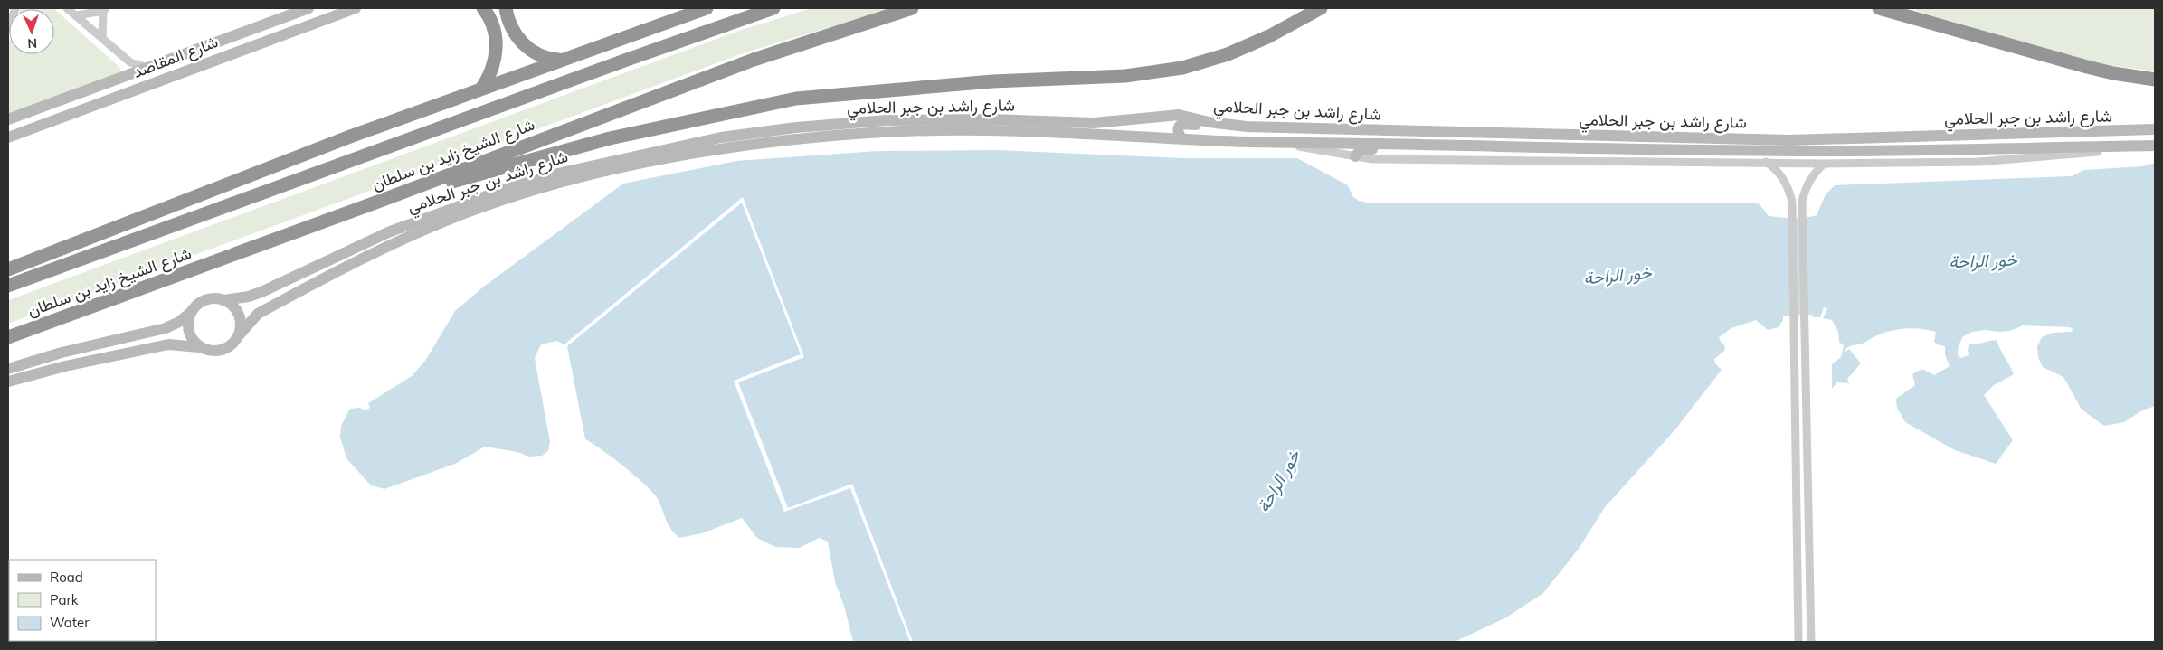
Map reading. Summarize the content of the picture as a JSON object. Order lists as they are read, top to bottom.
{
  "streets": {
    "highway": ["شارع الشيخ زايد بن سلطان"],
    "main road": ["شارع المقاصد", "شارع راشد بن جبر الحلامي"]
  },
  "water": ["خور الراحة"],
  "legend": ["Road", "Park", "Water"],
  "north": "bottom"
}
